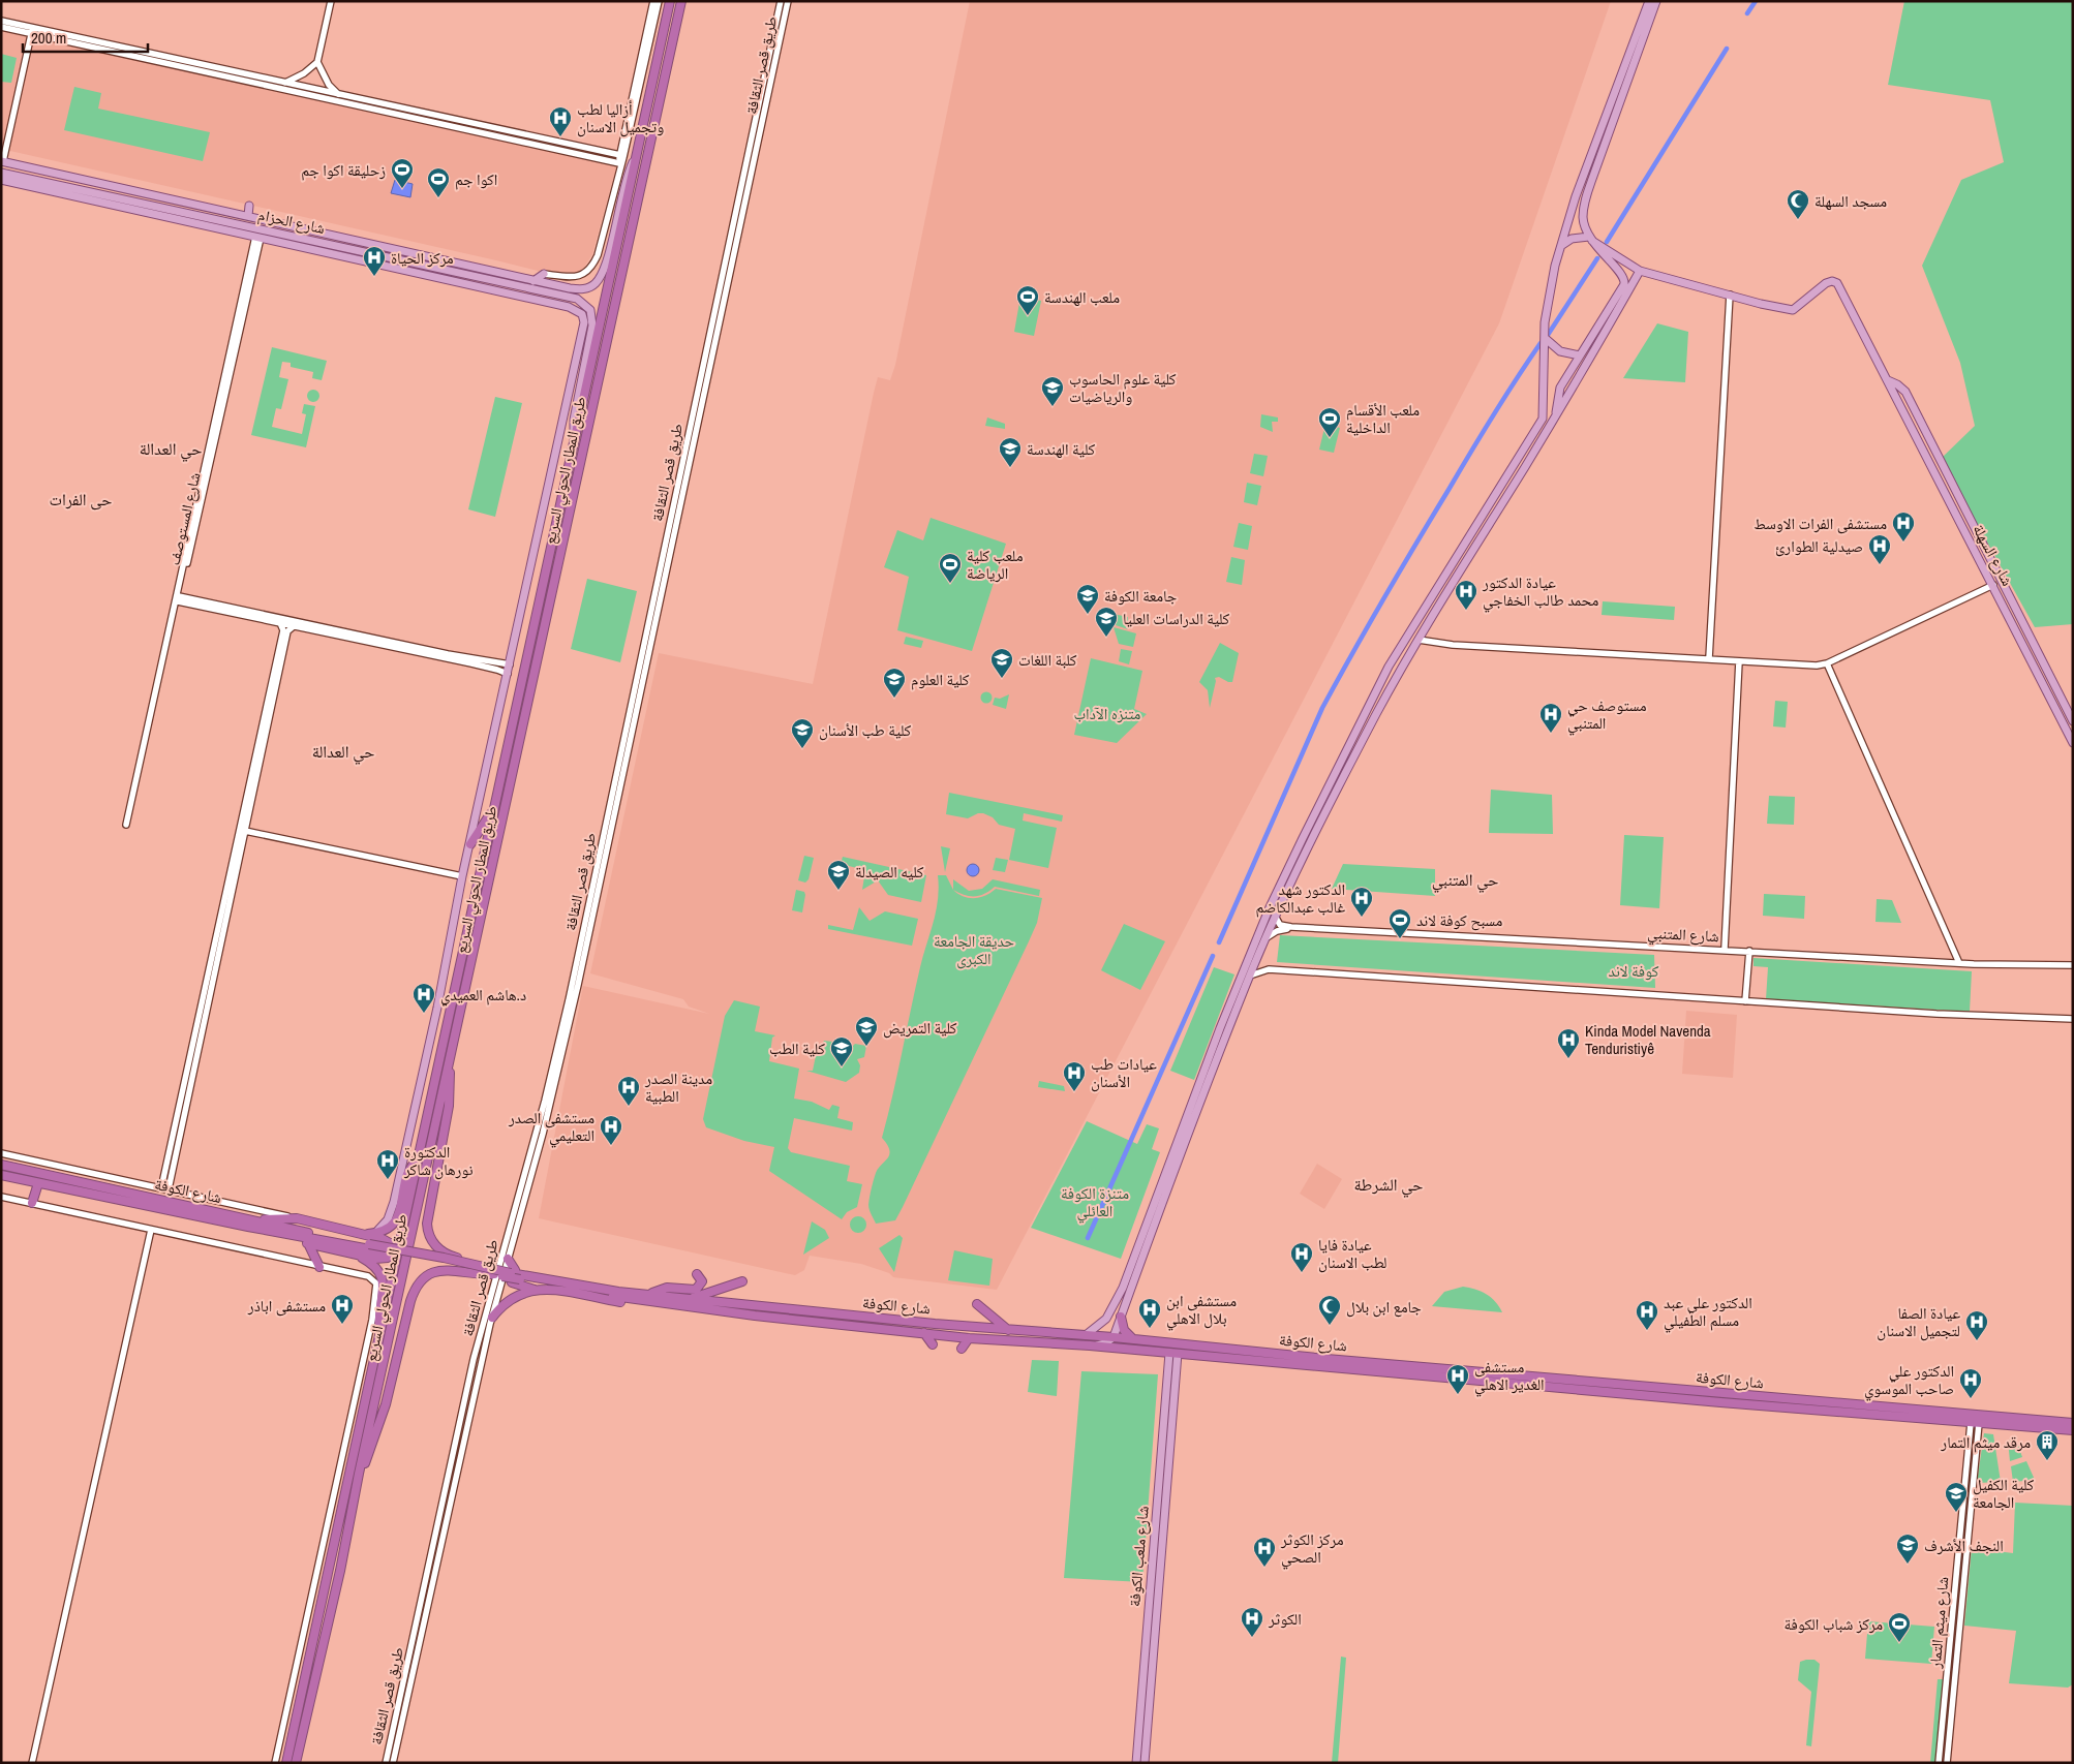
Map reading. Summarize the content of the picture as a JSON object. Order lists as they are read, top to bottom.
{
  "streets": {
    "highway": ["طريق المطار الحولي السريع", "شارع الكوفة"],
    "main road": ["شارع الحزام", "شارع السهلة", "شارع ملعب الكوفة"],
    "street": [
      "طريق قصر الثقافة",
      "شارع المستوصف",
      "شارع المتنبي",
      "شارع ميثم التمار"
    ]
  },
  "crossings": [
    ["شارع الحزام", "طريق المطار الحولي السريع"],
    ["شارع الكوفة", "شارع ملعب الكوفة"],
    ["شارع الكوفة", "شارع ميثم التمار"]
  ],
  "districts": [
    "حي العدالة",
    "حی الفرات",
    "حي العدالة",
    "حي المتنبي",
    "حي الشرطة"
  ],
  "parks": [
    "متنزه الآداب",
    "حديقة الجامعة الكبرى",
    "كوفة لاند",
    "متنزة الكوفة العائلي"
  ],
  "places": {
    "hospital": [
      "أزاليا لطب وتجميل الاسنان",
      "مركز الحياة",
      "مستشفى الفرات الاوسط",
      "صيدلية الطوارئ",
      "عيادة الدكتور محمد طالب الخفاجي",
      "مستوصف حي المتنبي",
      "الدكتور شهد غالب عبدالكاضم",
      "د.هاشم العميدي",
      "Kinda Model Navenda Tenduristiyê",
      "عيادات طب الأسنان",
      "مدينة الصدر الطبية",
      "مستشفى الصدر التعليمي",
      "الدكتورة نورهان شاكر",
      "عيادة فايا لطب الاسنان",
      "مستشفى اباذر",
      "مستشفى ابن بلال الاهلي",
      "الدكتور علي عبد مسلم الطفيلي",
      "عيادة الصفا لتجميل الاسنان",
      "مستشفى الغدير الاهلي",
      "الدكتور علي صاحب الموسوي",
      "مركز الكوثر الصحي",
      "الكوثر"
    ],
    "sports": [
      "زحليقة اكوا جم",
      "اكوا جم",
      "ملعب الهندسة",
      "ملعب الأقسام الداخلية",
      "ملعب كلية الرياضة",
      "مسبح كوفة لاند",
      "مركز شباب الكوفة"
    ],
    "mosque": ["مسجد السهلة", "جامع ابن بلال"],
    "school or university": [
      "كلية علوم الحاسوب والرياضيات",
      "كلية الهندسة",
      "جامعة الكوفة",
      "كلية الدراسات العليا",
      "كلبة اللغات",
      "كلية العلوم",
      "كلية طب الأسنان",
      "كليه الصيدلة",
      "كلية التمريض",
      "كلية الطب",
      "كلية الكفيل الجامعة",
      "النجف الأشرف"
    ],
    "building": ["مرقد ميثم التمار"]
  },
  "scale_bar": "200 m"
}
